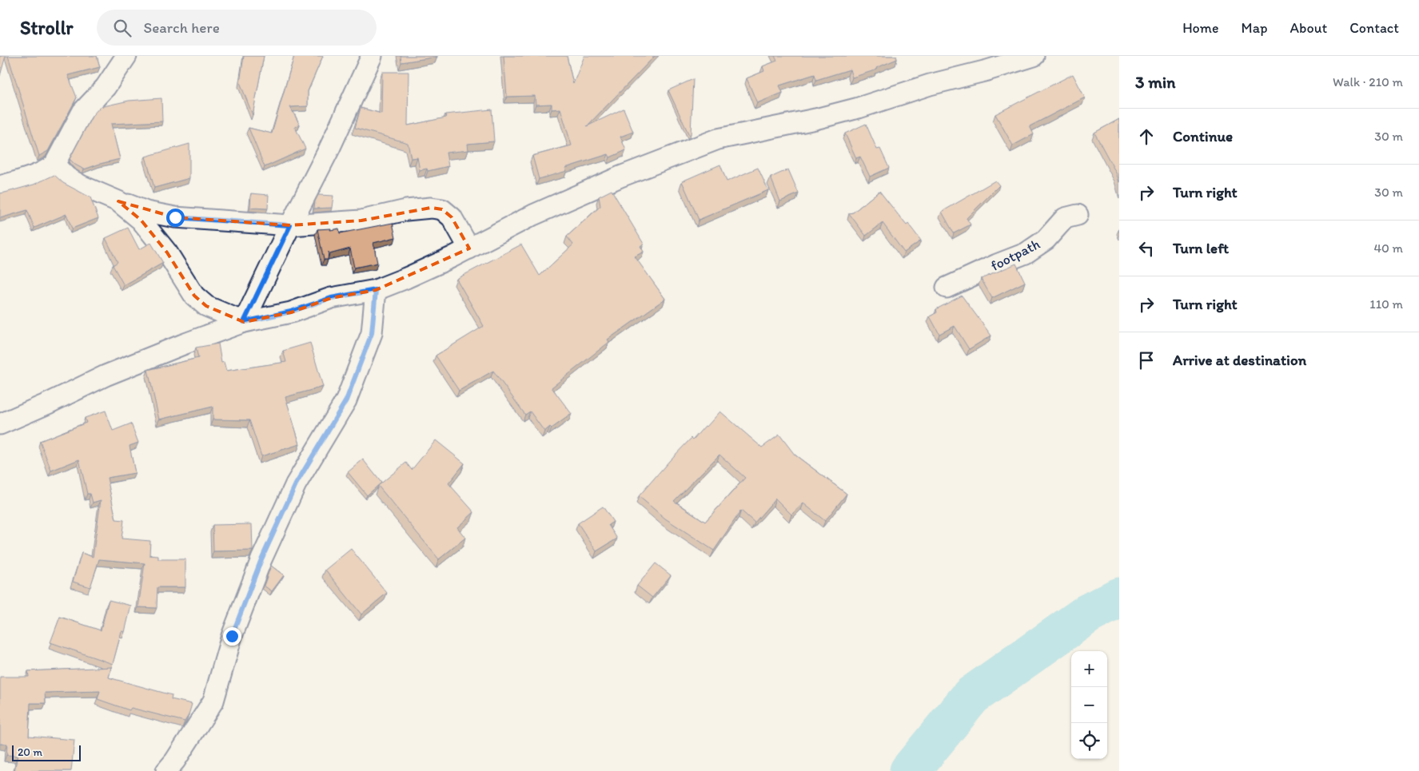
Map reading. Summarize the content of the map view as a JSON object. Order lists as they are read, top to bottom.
{
  "streets": {
    "street": ["footpath"]
  },
  "scale_bar": "20 m",
  "page": {
    "header": "Strollr",
    "search": "Search here",
    "nav": [
      "Home",
      "Map",
      "About",
      "Contact"
    ],
    "heading": ["3 min", "Walk · 210 m"],
    "list": [
      ["Continue", "30 m"],
      ["Turn right", "30 m"],
      ["Turn left", "40 m"],
      ["Turn right", "110 m"],
      "Arrive at destination"
    ],
    "map_buttons": ["+", "−"],
    "scale": "20 m"
  }
}
